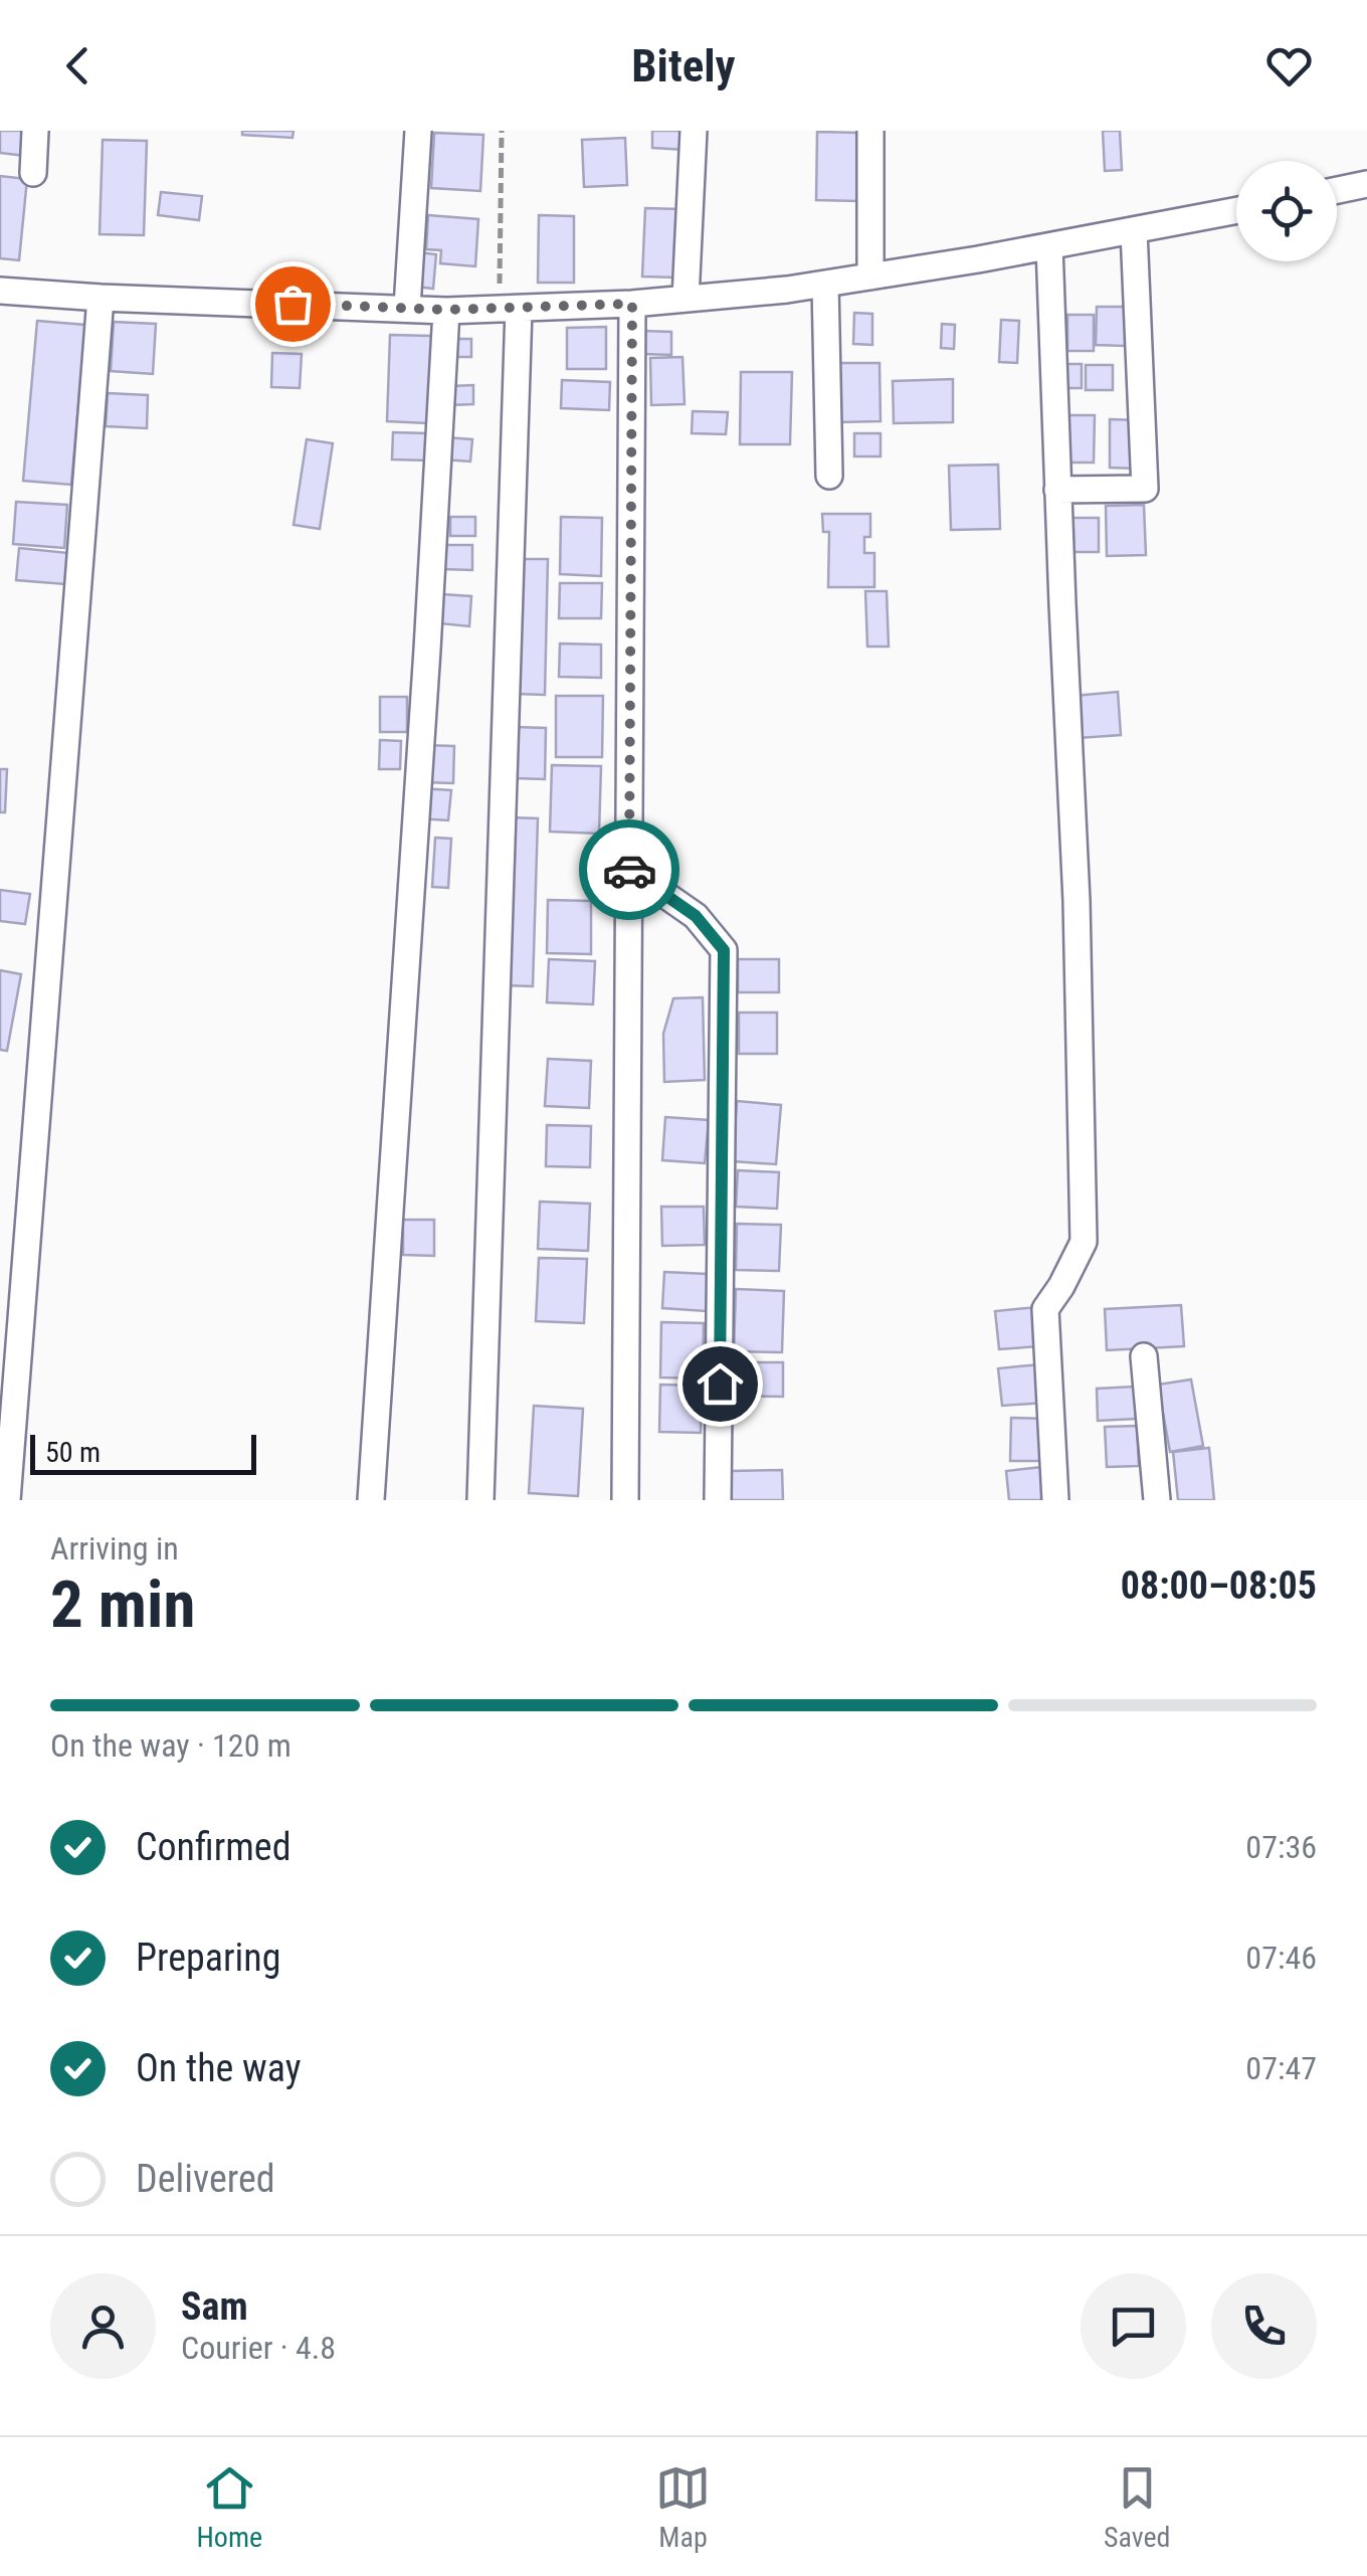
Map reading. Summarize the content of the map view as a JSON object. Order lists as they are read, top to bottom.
{
  "scale_bar": "50 m",
  "page": {
    "header": "Bitely",
    "scale": "50 m",
    "heading": ["2 min", "Arriving in", "08:00–08:05"],
    "panel": ["Sam", "Courier · 4.8"],
    "bar": "On the way · 120 m",
    "list": [
      ["Confirmed", "07:36"],
      ["Preparing", "07:46"],
      ["On the way", "07:47"],
      "Delivered"
    ],
    "tabs": ["Home", "Map", "Saved"]
  }
}
